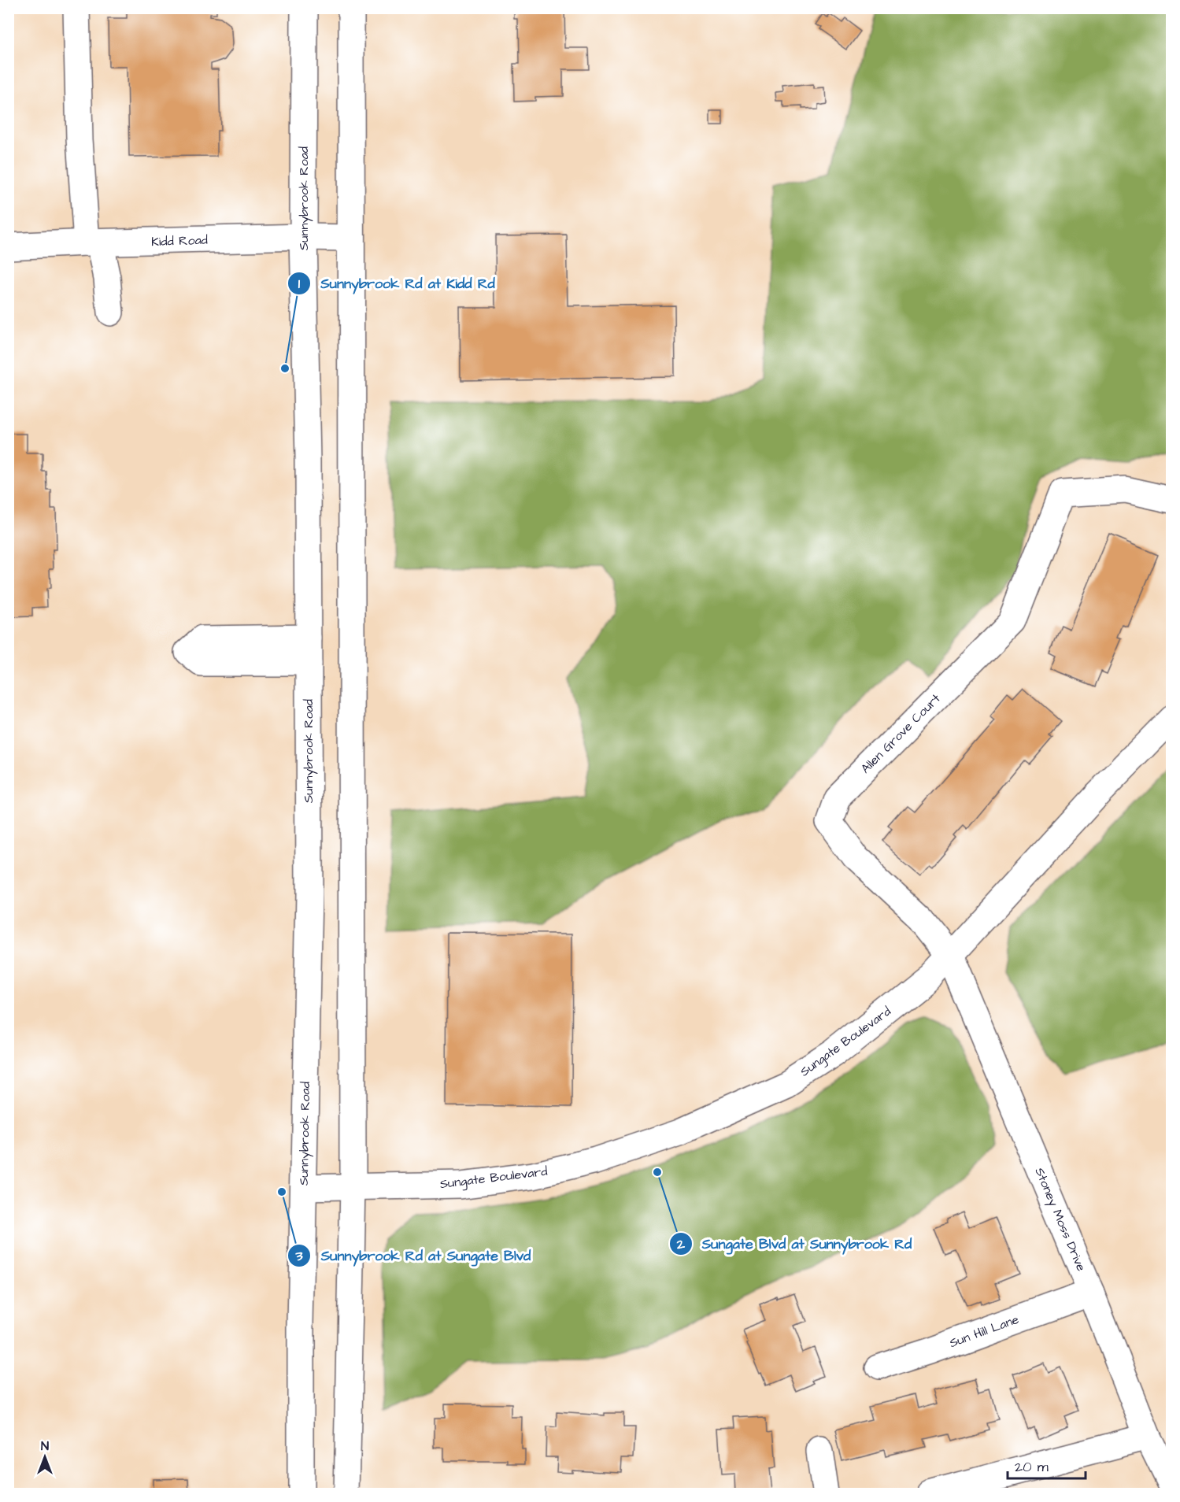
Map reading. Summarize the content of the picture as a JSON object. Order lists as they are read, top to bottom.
{
  "streets": {
    "street": [
      "Sunnybrook Road",
      "Kidd Road",
      "Allen Grove Court",
      "Sungate Boulevard",
      "Stoney Moss Drive",
      "Sun Hill Lane"
    ]
  },
  "crossings": [
    ["Sunnybrook Road", "Kidd Road"],
    ["Sunnybrook Road", "Sungate Boulevard"],
    ["Allen Grove Court", "Sungate Boulevard"],
    ["Allen Grove Court", "Stoney Moss Drive"],
    ["Sungate Boulevard", "Stoney Moss Drive"],
    ["Stoney Moss Drive", "Sun Hill Lane"]
  ],
  "places": ["Sunnybrook Rd at Kidd Rd", "Sungate Blvd at Sunnybrook Rd", "Sunnybrook Rd at Sungate Blvd"],
  "scale_bar": "20 m",
  "north": "top"
}
